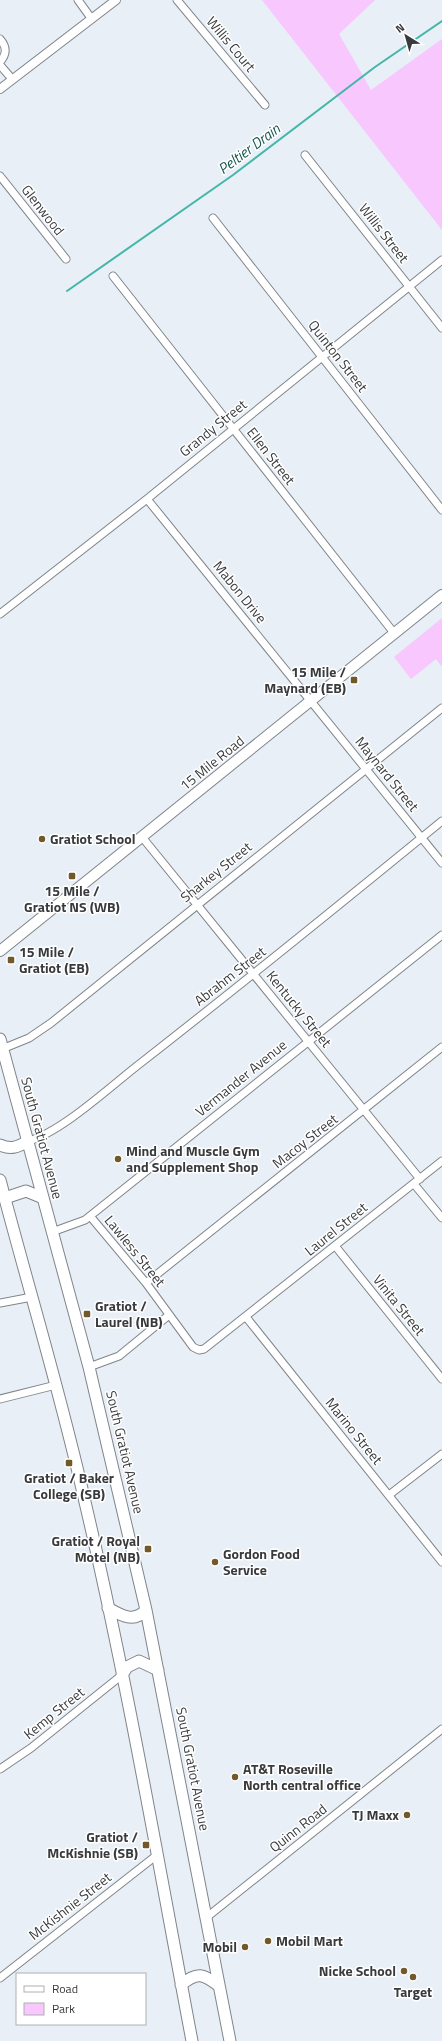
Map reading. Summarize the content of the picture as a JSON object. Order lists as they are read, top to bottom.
{
  "streets": {
    "main road": ["15 Mile Road", "South Gratiot Avenue"],
    "street": [
      "Willis Court",
      "Glenwood",
      "Willis Street",
      "Quinton Street",
      "Grandy Street",
      "Ellen Street",
      "Mabon Drive",
      "Maynard Street",
      "Sharkey Street",
      "Abrahm Street",
      "Kentucky Street",
      "Vermander Avenue",
      "Macoy Street",
      "Laurel Street",
      "Lawless Street",
      "Vinita Street",
      "Marino Street",
      "Kemp Street",
      "Quinn Road",
      "McKishnie Street"
    ]
  },
  "crossings": [
    ["Willis Street", "Grandy Street"],
    ["Quinton Street", "Grandy Street"],
    ["Grandy Street", "Ellen Street"],
    ["Grandy Street", "Mabon Drive"],
    ["Ellen Street", "15 Mile Road"],
    ["Mabon Drive", "15 Mile Road"],
    ["Mabon Drive", "Maynard Street"],
    ["15 Mile Road", "Maynard Street"],
    ["15 Mile Road", "Kentucky Street"],
    ["Maynard Street", "Sharkey Street"],
    ["Maynard Street", "Abrahm Street"],
    ["Sharkey Street", "Kentucky Street"],
    ["Sharkey Street", "South Gratiot Avenue"],
    ["Abrahm Street", "Kentucky Street"],
    ["Abrahm Street", "South Gratiot Avenue"],
    ["Kentucky Street", "Vermander Avenue"],
    ["Kentucky Street", "Macoy Street"],
    ["Kentucky Street", "Laurel Street"],
    ["Vermander Avenue", "South Gratiot Avenue"],
    ["Vermander Avenue", "Lawless Street"],
    ["South Gratiot Avenue", "Quinn Road"],
    ["Macoy Street", "Lawless Street"],
    ["Laurel Street", "Lawless Street"],
    ["Laurel Street", "Vinita Street"],
    ["Laurel Street", "Marino Street"],
    ["Lawless Street", "Marino Street"]
  ],
  "water": ["Peltier Drain"],
  "places": {
    "transit": [
      "15 Mile / Maynard (EB)",
      "15 Mile / Gratiot NS (WB)",
      "15 Mile / Gratiot (EB)",
      "Gratiot / Laurel (NB)",
      "Gratiot / Baker College (SB)",
      "Gratiot / Royal Motel (NB)",
      "Gratiot / McKishnie (SB)"
    ],
    "other": [
      "Gratiot School",
      "Mind and Muscle Gym and Supplement Shop",
      "Gordon Food Service",
      "AT&T Roseville North central office",
      "TJ Maxx",
      "Mobil Mart",
      "Mobil",
      "Nicke School",
      "Target"
    ]
  },
  "legend": ["Road", "Park"],
  "north": "top left"
}
